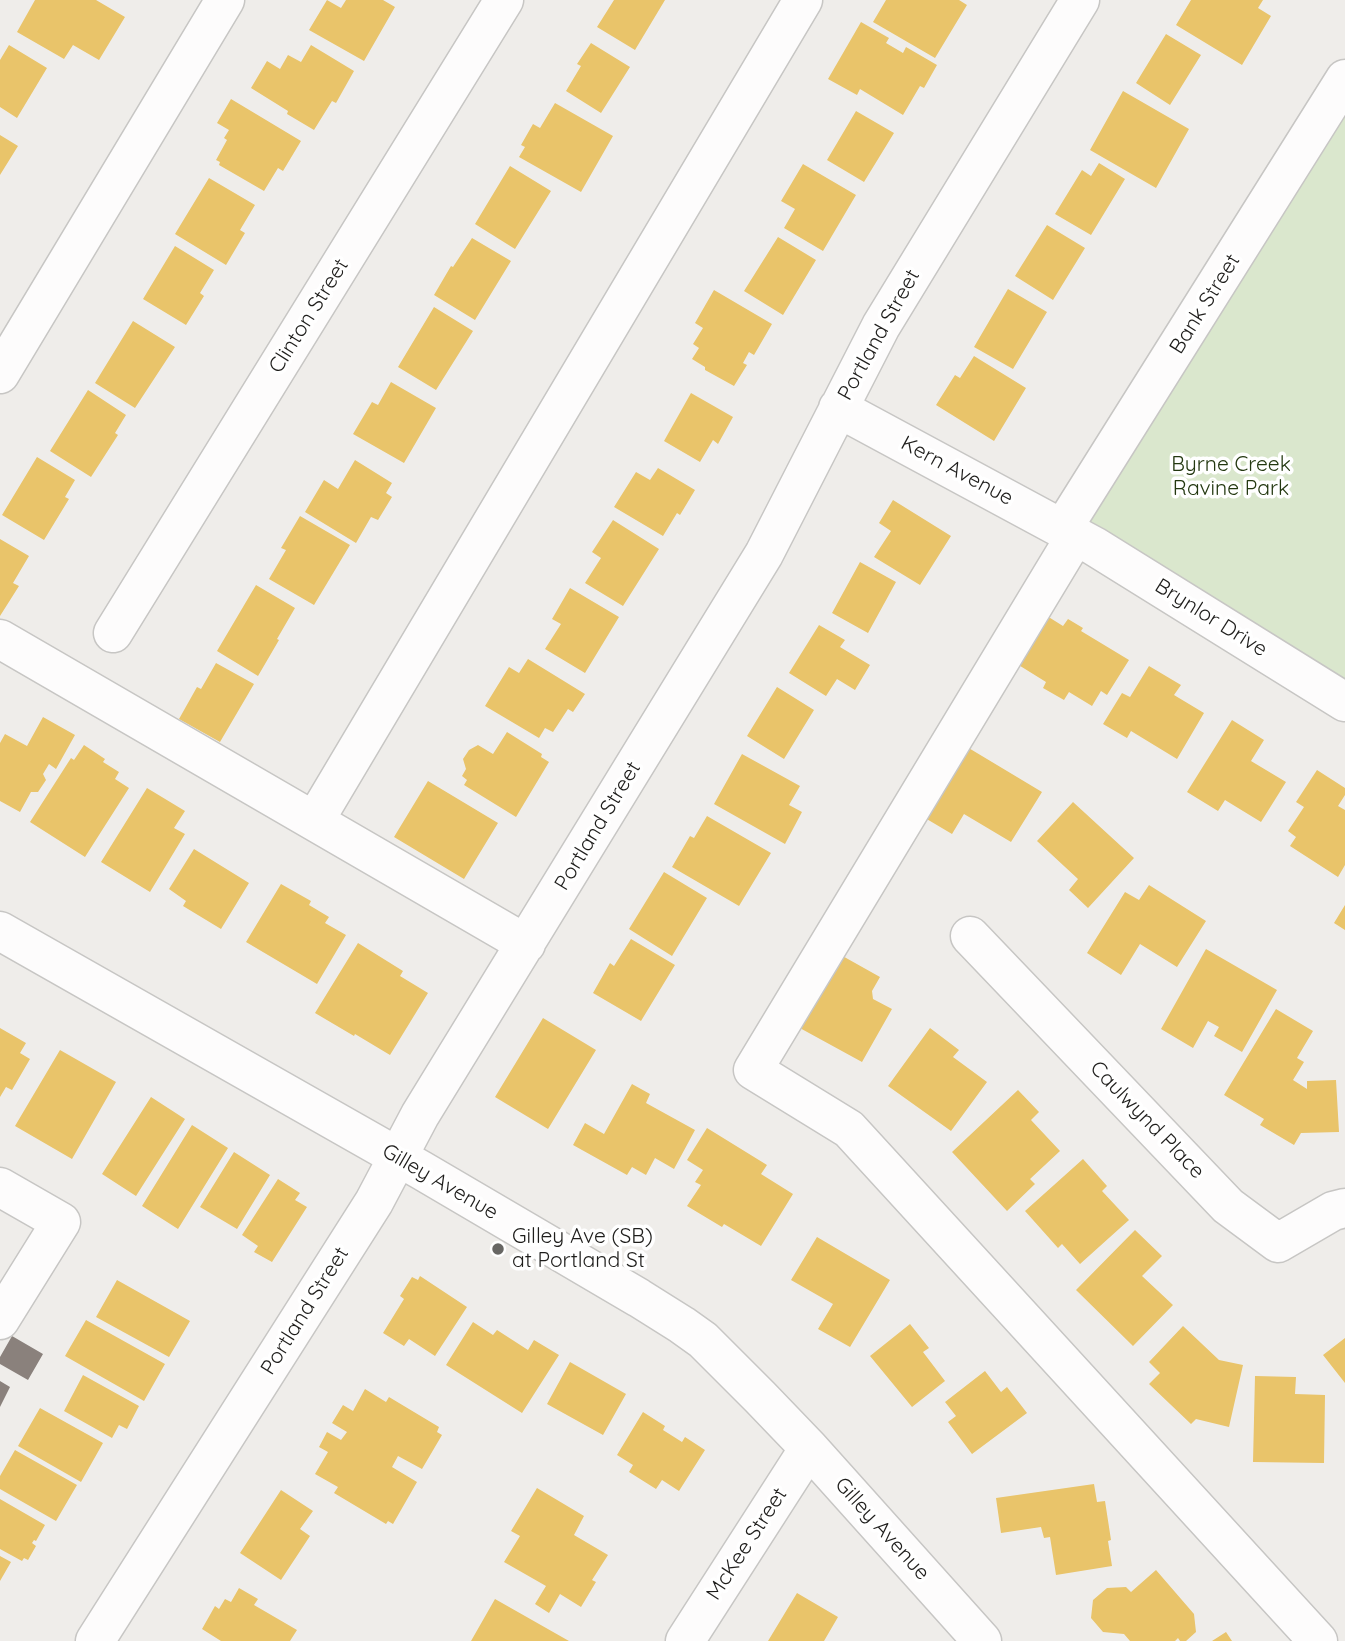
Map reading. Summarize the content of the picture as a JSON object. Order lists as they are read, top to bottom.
{
  "streets": {
    "street": [
      "Bank Street",
      "Clinton Street",
      "Portland Street",
      "Kern Avenue",
      "Brynlor Drive",
      "Caulwynd Place",
      "Gilley Avenue",
      "McKee Street"
    ]
  },
  "crossings": [
    ["Bank Street", "Kern Avenue"],
    ["Bank Street", "Brynlor Drive"],
    ["Portland Street", "Kern Avenue"],
    ["Portland Street", "Gilley Avenue"],
    ["Kern Avenue", "Brynlor Drive"],
    ["Gilley Avenue", "McKee Street"]
  ],
  "parks": ["Byrne Creek Ravine Park"],
  "places": ["Gilley Ave (SB) at Portland St"]
}
